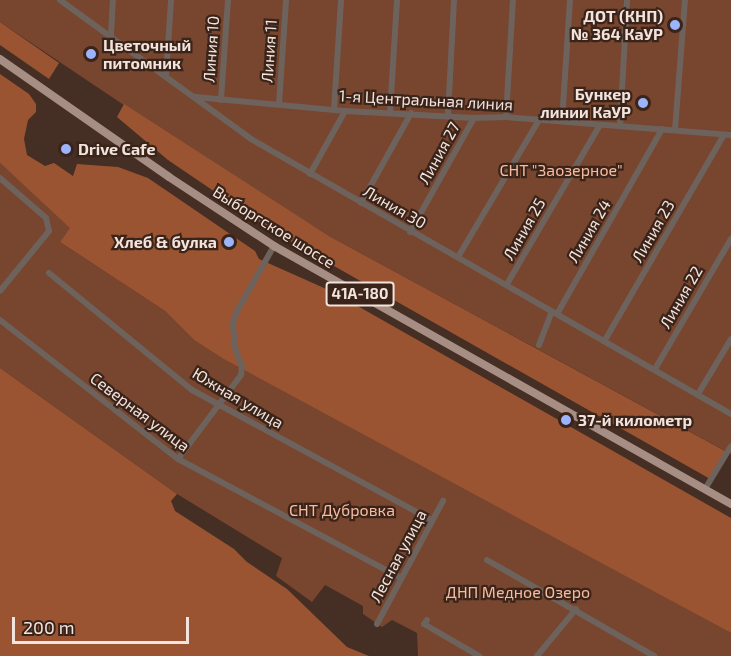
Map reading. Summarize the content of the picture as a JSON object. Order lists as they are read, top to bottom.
{
  "streets": {
    "main road": ["Выборгское шоссе", "41А-180"],
    "street": [
      "Линия 10",
      "Линия 11",
      "1-я Центральная линия",
      "Линия 27",
      "Линия 30",
      "Линия 25",
      "Линия 24",
      "Линия 23",
      "Линия 22",
      "Южная улица",
      "Северная улица",
      "Лесная улица"
    ]
  },
  "crossings": [
    ["Линия 10", "1-я Центральная линия"],
    ["Линия 11", "1-я Центральная линия"],
    ["1-я Центральная линия", "Линия 27"],
    ["1-я Центральная линия", "Линия 30"],
    ["1-я Центральная линия", "Линия 25"],
    ["1-я Центральная линия", "Линия 24"],
    ["1-я Центральная линия", "Линия 23"],
    ["Линия 27", "Линия 30"],
    ["Линия 30", "Линия 25"],
    ["Линия 30", "Линия 24"],
    ["Линия 30", "Линия 23"],
    ["Линия 30", "Линия 22"],
    ["Южная улица", "Лесная улица"],
    ["Северная улица", "Лесная улица"]
  ],
  "parks": ["СНТ \"Заозерное\"", "СНТ Дубровка", "ДНП Медное Озеро"],
  "places": [
    "ДОТ (КНП) № 364 КаУР",
    "Цветочный питомник",
    "Бункер линии КаУР",
    "Drive Cafe",
    "Хлеб & булка",
    "37-й километр"
  ],
  "scale_bar": "200 m"
}
